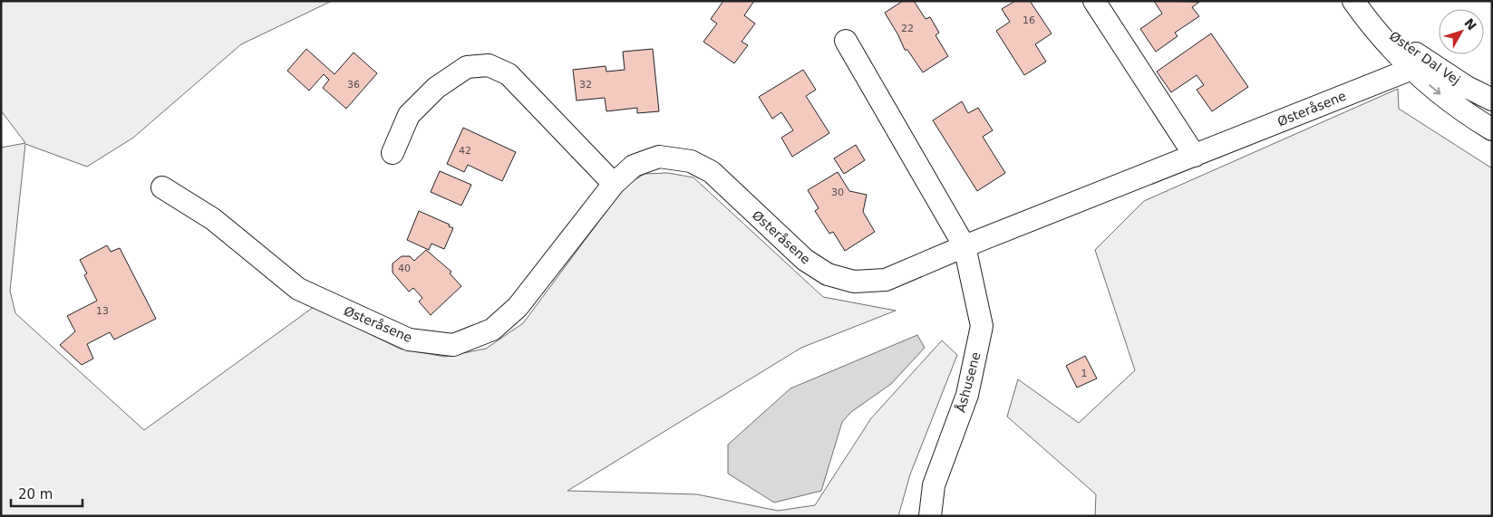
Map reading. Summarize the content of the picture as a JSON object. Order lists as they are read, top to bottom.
{
  "streets": {
    "street": ["Øster Dal Vej", "Østeråsene", "Åshusene"]
  },
  "crossings": [
    ["Øster Dal Vej", "Østeråsene"],
    ["Østeråsene", "Åshusene"]
  ],
  "house_numbers": [
    "16",
    "22",
    "36",
    "32",
    "42",
    "30",
    "40",
    "13",
    "1"
  ],
  "scale_bar": "20 m",
  "north": "top right"
}
